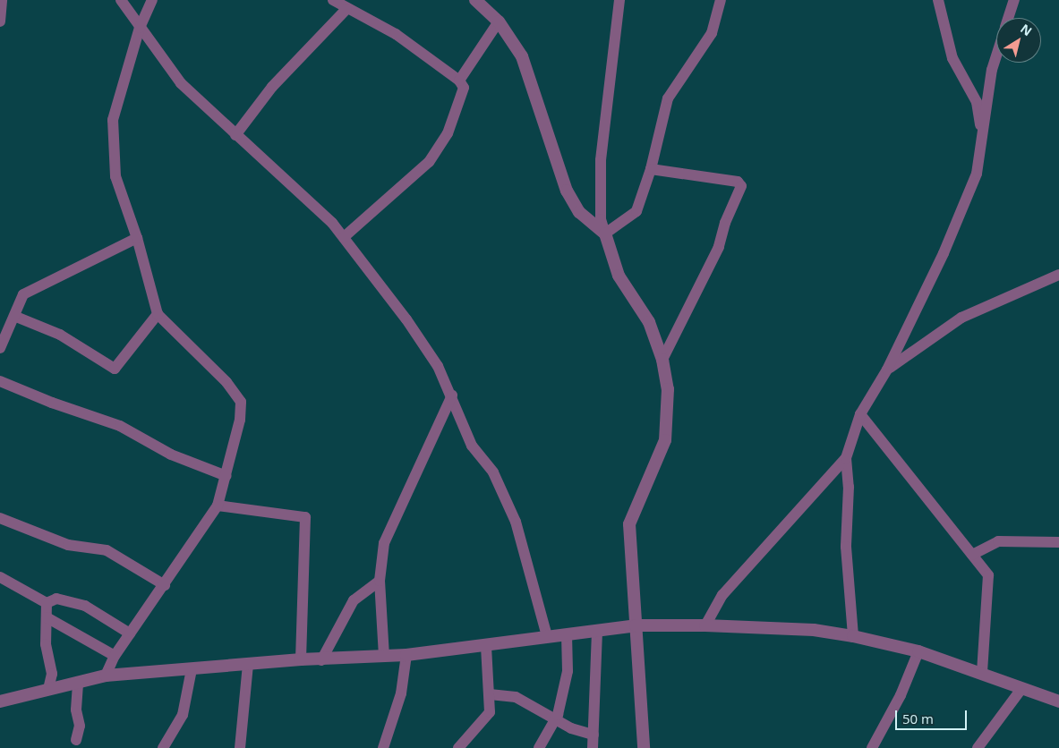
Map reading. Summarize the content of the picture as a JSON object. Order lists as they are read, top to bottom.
{
  "scale_bar": "50 m",
  "north": "top right"
}
